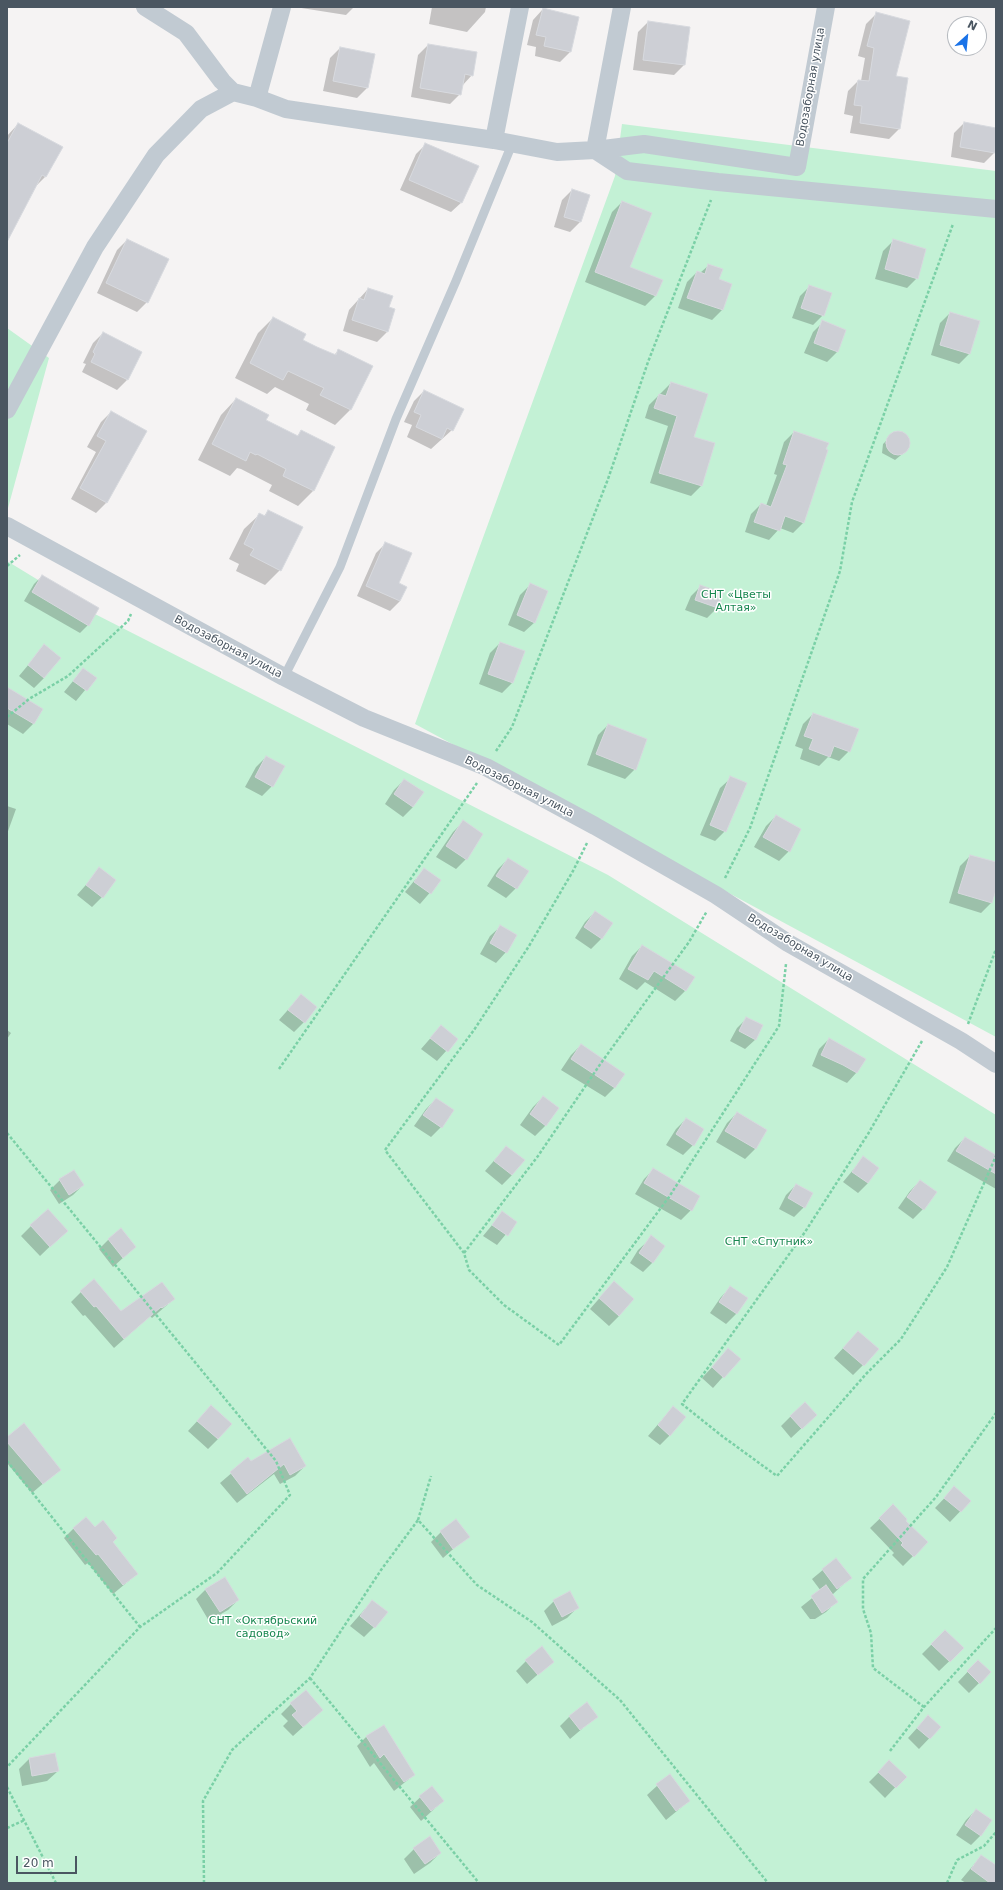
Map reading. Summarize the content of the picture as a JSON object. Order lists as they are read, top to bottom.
{
  "streets": {
    "street": ["Водозаборная улица"]
  },
  "parks": ["СНТ «Цветы Алтая»", "СНТ «Спутник»", "СНТ «Октябрьский садовод»"],
  "scale_bar": "20 m",
  "north": "top right"
}
